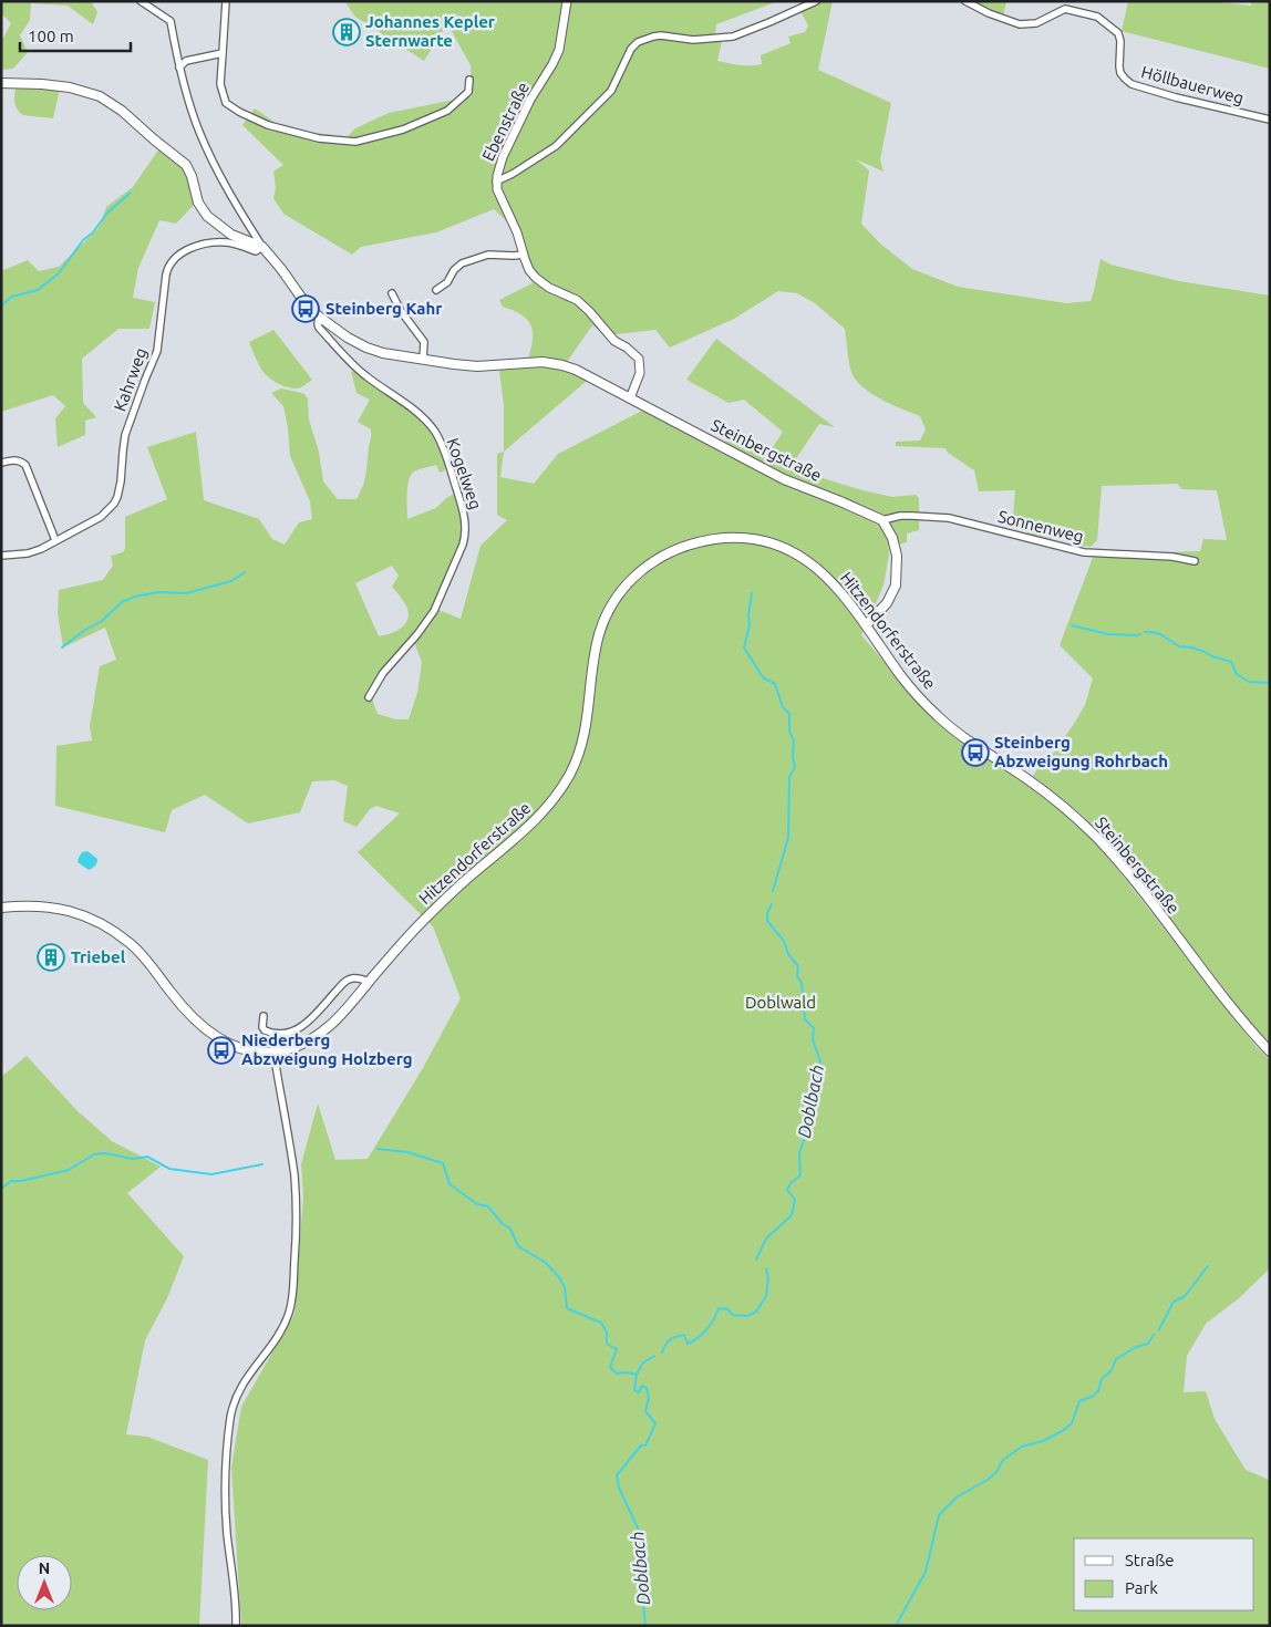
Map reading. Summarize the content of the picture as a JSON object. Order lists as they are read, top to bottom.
{
  "streets": {
    "main road": ["Steinbergstraße", "Hitzendorferstraße"],
    "street": [
      "Höllbauerweg",
      "Ebenstraße",
      "Kahrweg",
      "Kogelweg",
      "Sonnenweg"
    ]
  },
  "crossings": [
    ["Ebenstraße", "Steinbergstraße"],
    ["Kahrweg", "Steinbergstraße"],
    ["Steinbergstraße", "Kogelweg"],
    ["Steinbergstraße", "Sonnenweg"],
    ["Steinbergstraße", "Hitzendorferstraße"]
  ],
  "water": ["Doblbach"],
  "parks": ["Doblwald"],
  "places": {
    "building": ["Johannes Kepler Sternwarte", "Triebel"],
    "bus stop": ["Steinberg Kahr", "Steinberg Abzweigung Rohrbach", "Niederberg Abzweigung Holzberg"]
  },
  "legend": ["Straße", "Park"],
  "scale_bar": "100 m",
  "north": "top"
}
